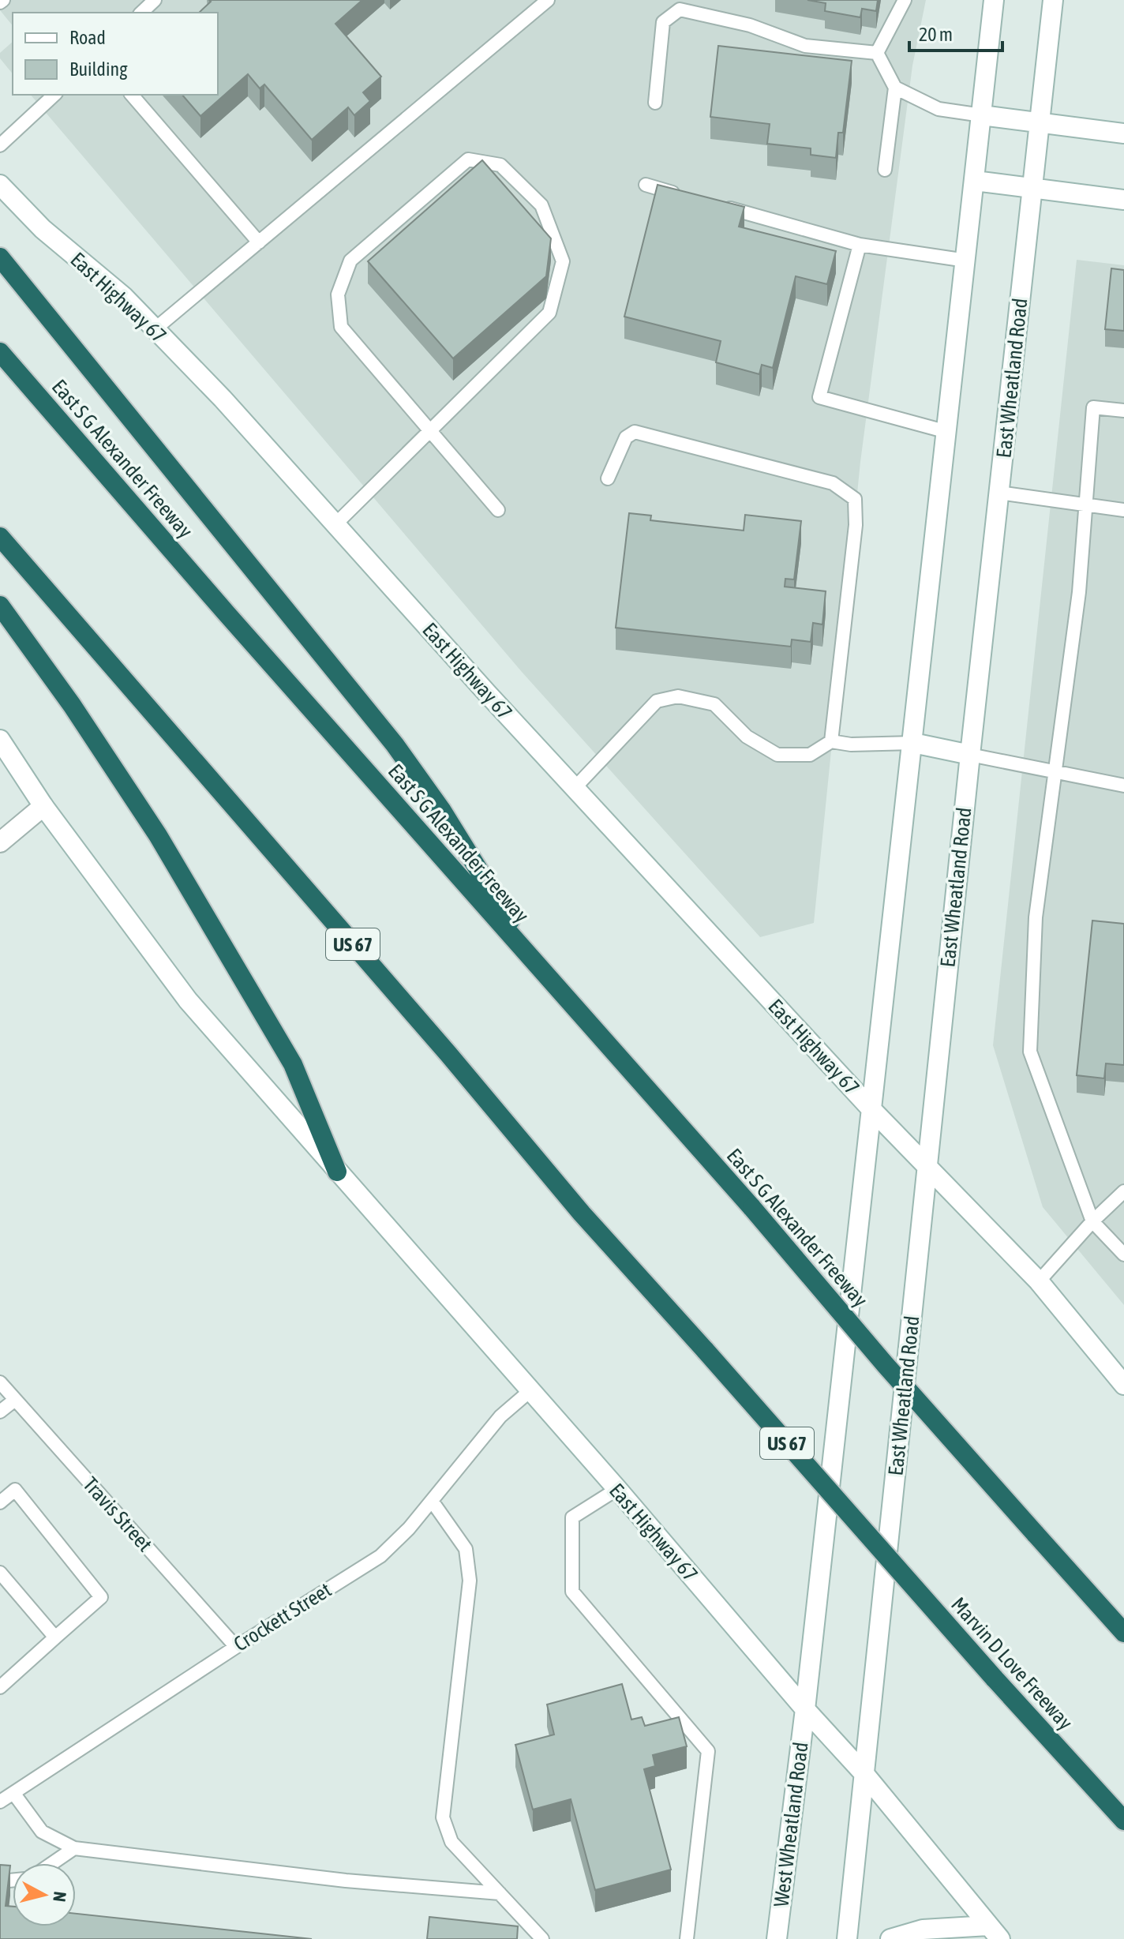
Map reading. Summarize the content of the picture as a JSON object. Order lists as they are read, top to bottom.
{
  "streets": {
    "highway": ["East S G Alexander Freeway", "US 67", "Marvin D Love Freeway"],
    "main road": ["East Highway 67", "East Wheatland Road", "West Wheatland Road"],
    "lane": ["Travis Street", "Crockett Street"]
  },
  "crossings": [
    ["East Highway 67", "East Wheatland Road"],
    ["East Highway 67", "Crockett Street"],
    ["East Highway 67", "West Wheatland Road"],
    ["Travis Street", "Crockett Street"]
  ],
  "legend": ["Road", "Building"],
  "scale_bar": "20 m",
  "north": "right"
}
